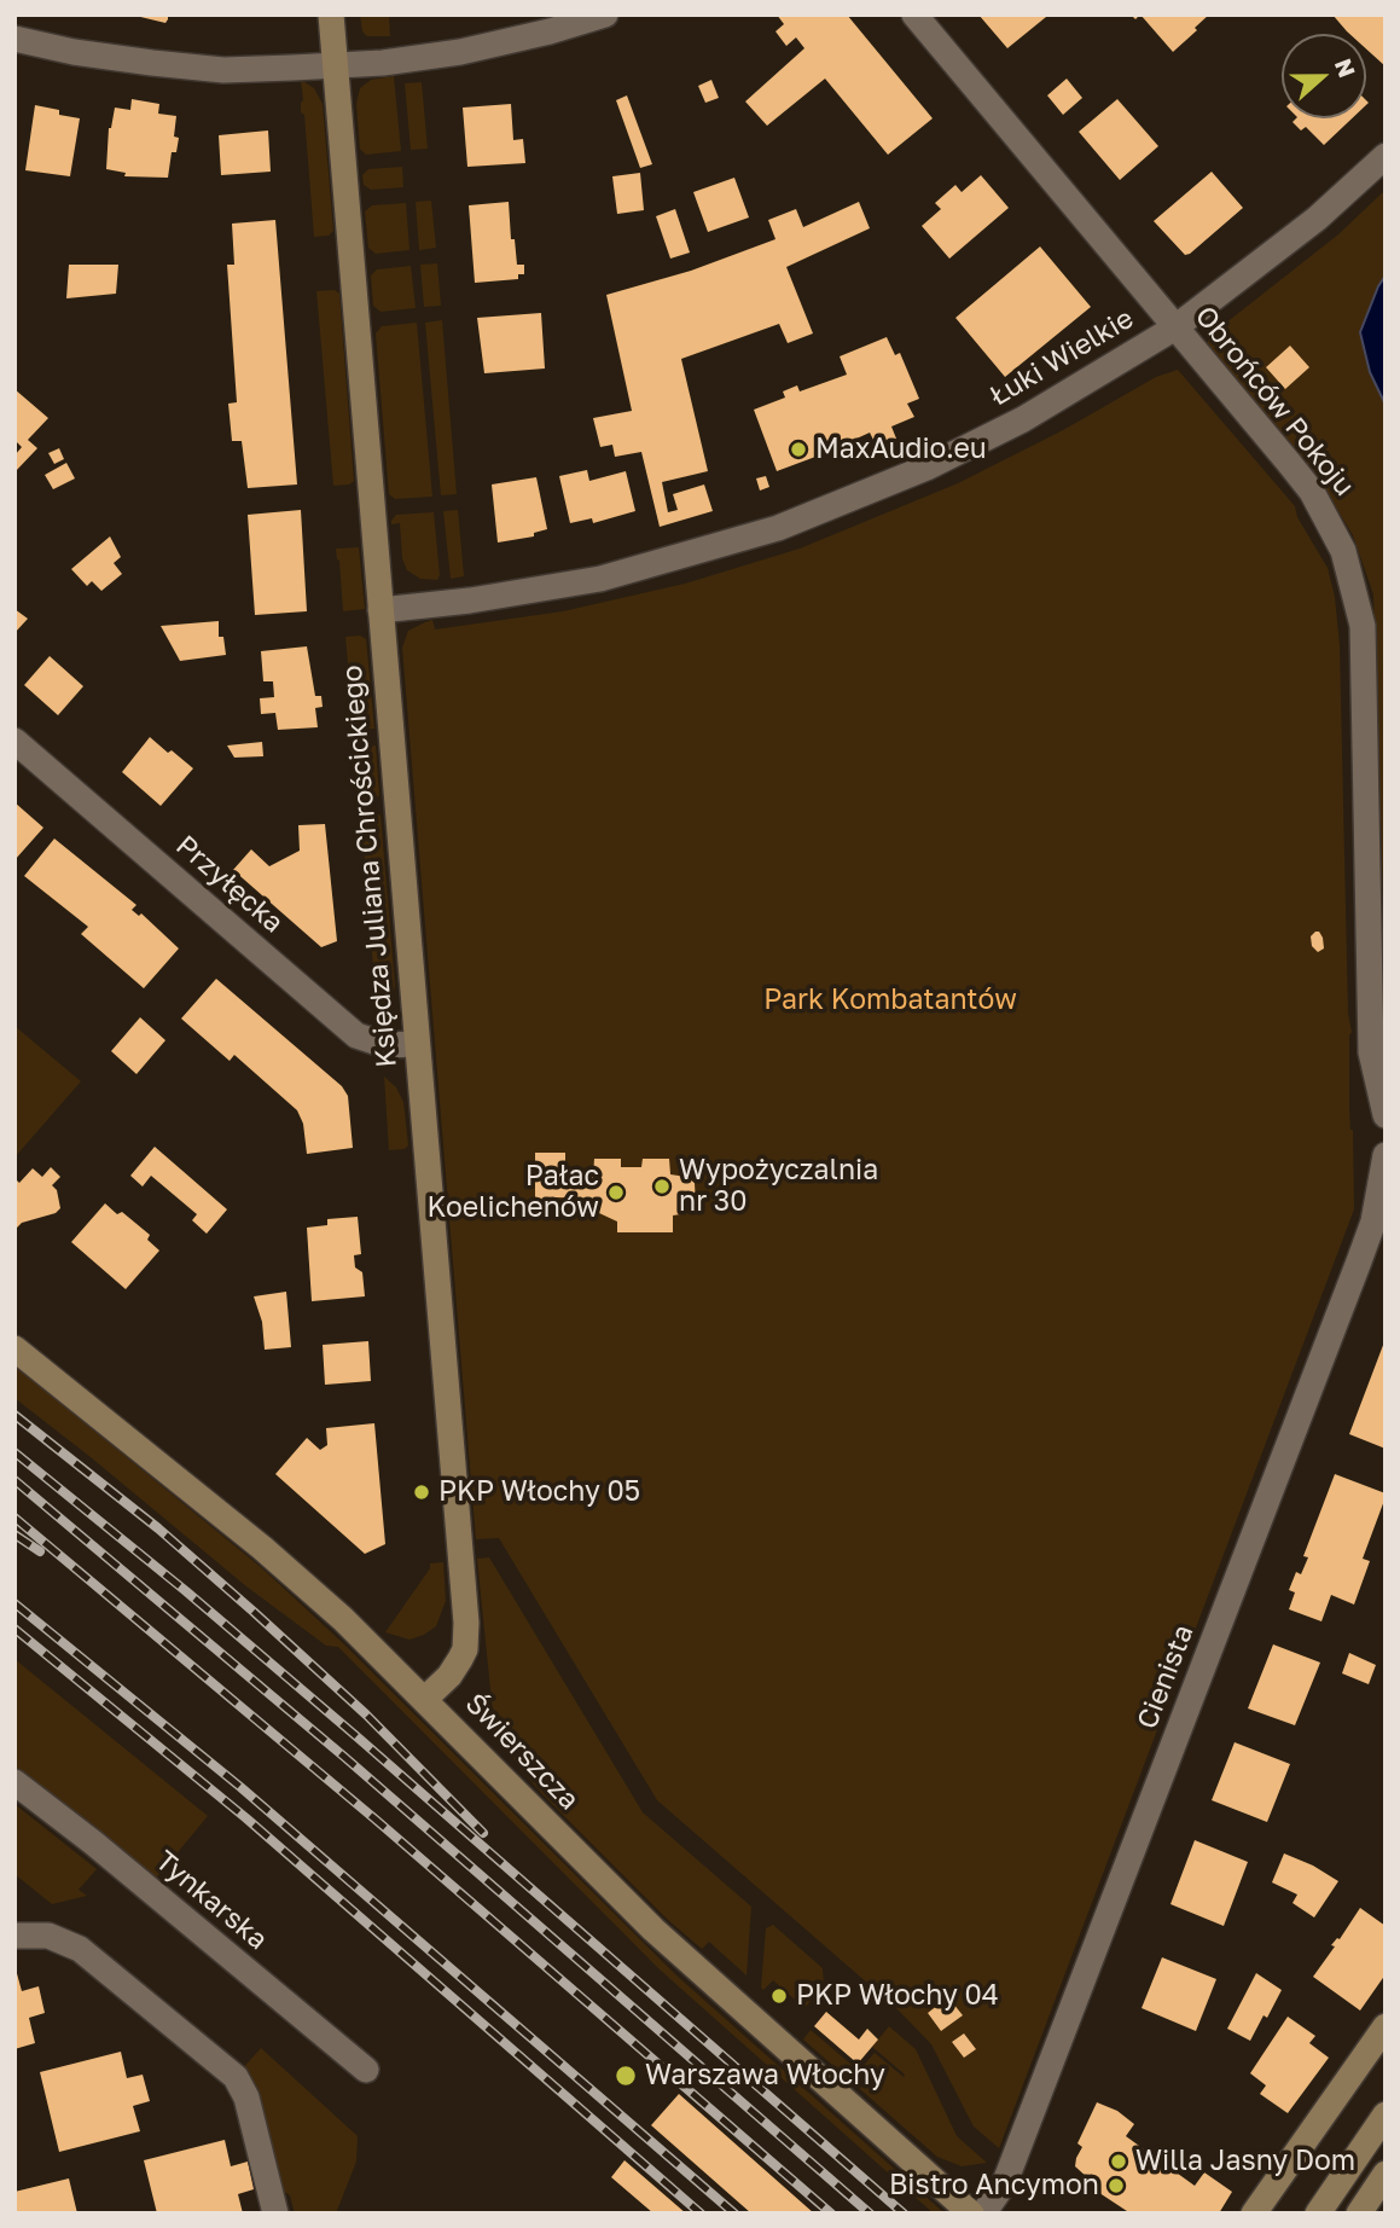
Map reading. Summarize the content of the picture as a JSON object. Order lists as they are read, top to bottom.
{
  "streets": {
    "street": [
      "Łuki Wielkie",
      "Obrońców Pokoju",
      "Księdza Juliana Chrościckiego",
      "Przyłęcka",
      "Cienista",
      "Świerszcza",
      "Tynkarska"
    ]
  },
  "crossings": [
    ["Łuki Wielkie", "Obrońców Pokoju"],
    ["Łuki Wielkie", "Księdza Juliana Chrościckiego"],
    ["Księdza Juliana Chrościckiego", "Przyłęcka"],
    ["Księdza Juliana Chrościckiego", "Świerszcza"]
  ],
  "parks": ["Park Kombatantów"],
  "places": [
    "MaxAudio.eu",
    "Wypożyczalnia nr 30",
    "Pałac Koelichenów",
    "PKP Włochy 05",
    "PKP Włochy 04",
    "Warszawa Włochy",
    "Willa Jasny Dom",
    "Bistro Ancymon"
  ],
  "north": "right"
}
